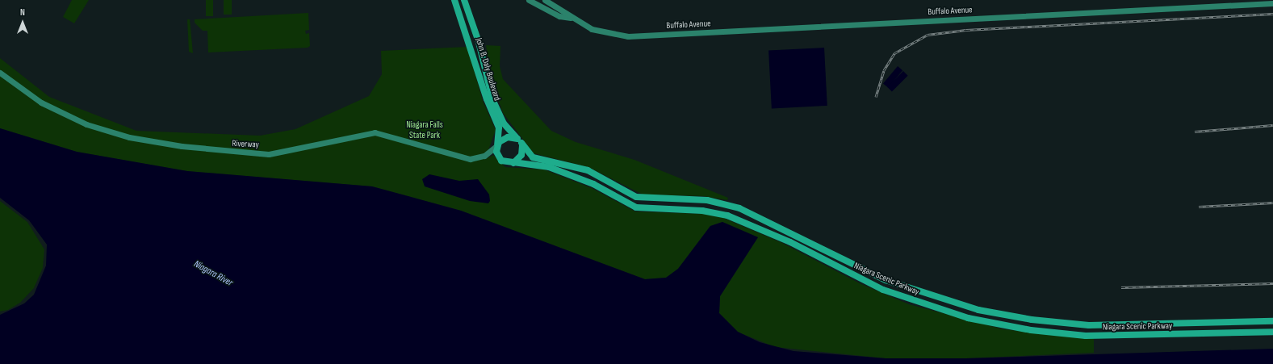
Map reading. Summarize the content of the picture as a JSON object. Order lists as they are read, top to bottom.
{
  "streets": {
    "highway": ["John B. Daly Boulevard", "Niagara Scenic Parkway"],
    "main road": ["Buffalo Avenue", "Riverway"]
  },
  "crossings": [
    ["John B. Daly Boulevard", "Riverway"],
    ["John B. Daly Boulevard", "Niagara Scenic Parkway"],
    ["Riverway", "Niagara Scenic Parkway"]
  ],
  "water": ["Niagara River"],
  "parks": ["Niagara Falls State Park"],
  "north": "top"
}
